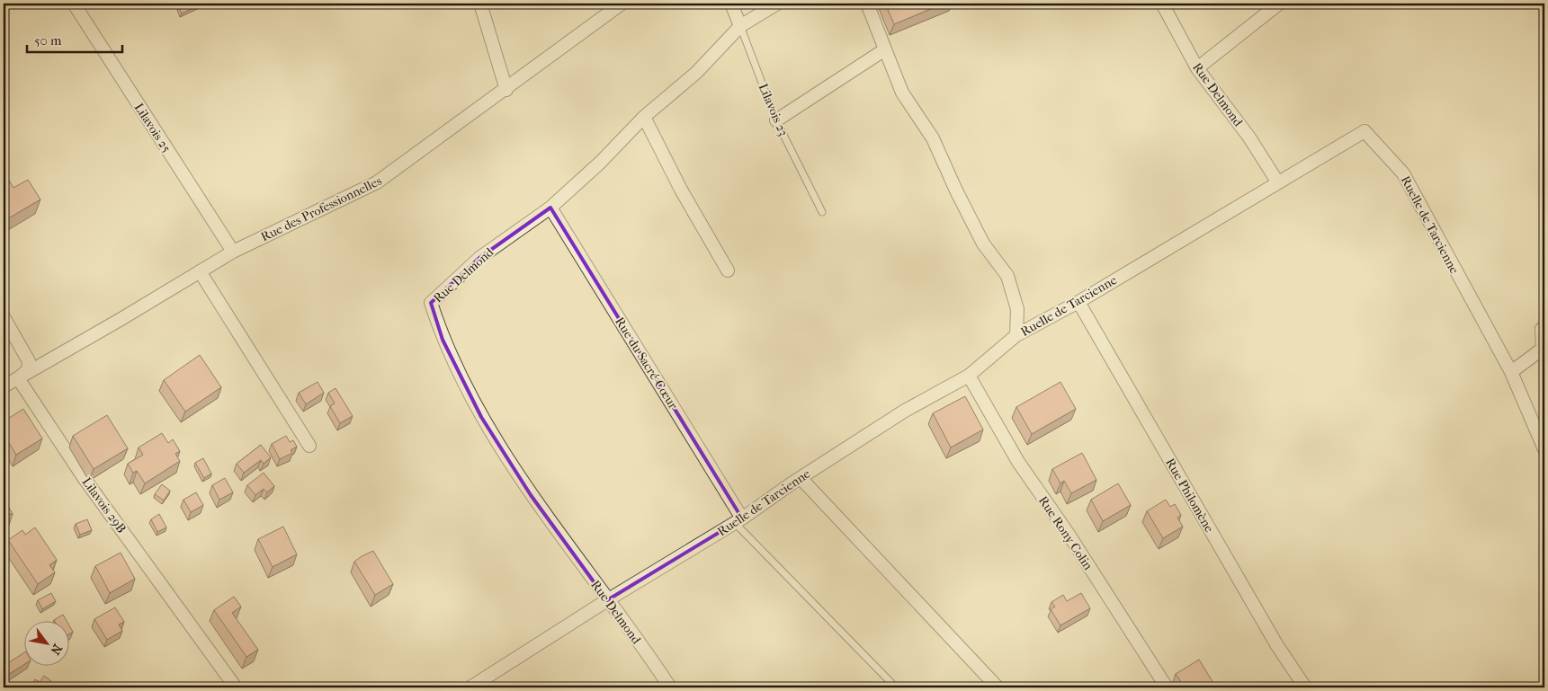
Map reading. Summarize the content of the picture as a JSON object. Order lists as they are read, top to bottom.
{
  "streets": {
    "street": [
      "Rue Delmond",
      "Lilavois 23",
      "Lilavois 25",
      "Rue des Professionnelles",
      "Ruelle de Tarcienne",
      "Rue du Sacré-Cœur",
      "Rue Philomène",
      "Lilavois 29B",
      "Rue Rony Colin"
    ]
  },
  "crossings": [
    ["Rue Delmond", "Lilavois 23"],
    ["Rue Delmond", "Ruelle de Tarcienne"],
    ["Rue Delmond", "Rue du Sacré-Cœur"],
    ["Lilavois 25", "Rue des Professionnelles"],
    ["Rue des Professionnelles", "Lilavois 29B"],
    ["Ruelle de Tarcienne", "Rue du Sacré-Cœur"],
    ["Ruelle de Tarcienne", "Rue Philomène"],
    ["Ruelle de Tarcienne", "Rue Rony Colin"]
  ],
  "scale_bar": "50 m",
  "north": "bottom right"
}
